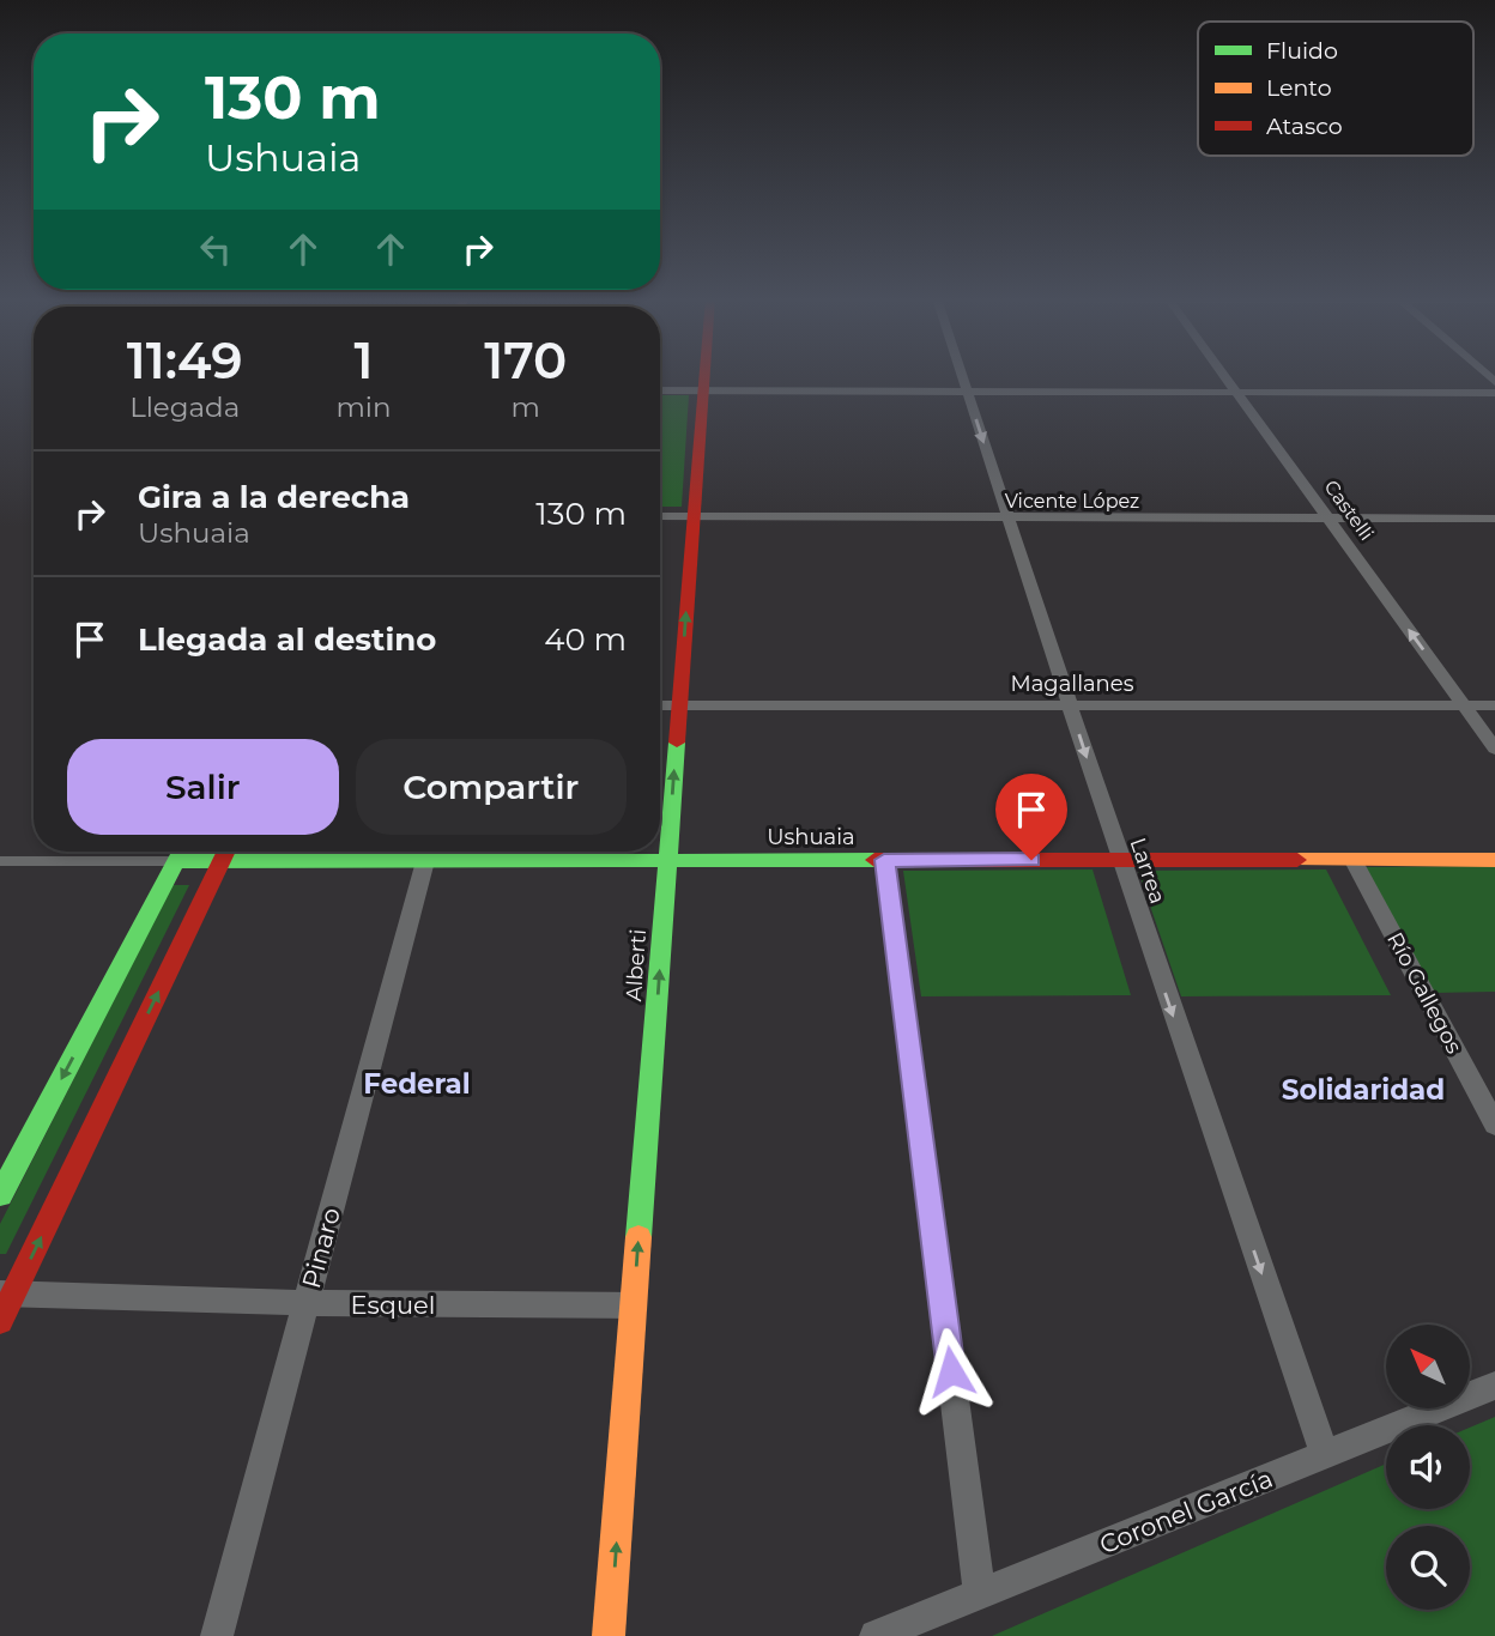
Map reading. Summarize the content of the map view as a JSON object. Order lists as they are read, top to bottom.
{
  "streets": {
    "street": [
      "Vicente López",
      "Castelli",
      "Magallanes",
      "Ushuaia",
      "Larrea",
      "Alberti",
      "Río Gallegos",
      "Pinaro",
      "Esquel",
      "Coronel García"
    ]
  },
  "crossings": [
    ["Vicente López", "Castelli"],
    ["Vicente López", "Larrea"],
    ["Vicente López", "Alberti"],
    ["Castelli", "Magallanes"],
    ["Magallanes", "Larrea"],
    ["Magallanes", "Alberti"],
    ["Ushuaia", "Larrea"],
    ["Ushuaia", "Alberti"],
    ["Ushuaia", "Río Gallegos"],
    ["Ushuaia", "Pinaro"],
    ["Larrea", "Coronel García"],
    ["Alberti", "Esquel"],
    ["Pinaro", "Esquel"]
  ],
  "one_way": ["Castelli", "Larrea", "Alberti"],
  "districts": ["Federal", "Solidaridad"],
  "legend": ["Fluido", "Lento", "Atasco"],
  "north": "top left",
  "page": {
    "turn": ["130 m", "Ushuaia"],
    "eta": [
      "11:49",
      "Llegada",
      "1",
      "min",
      "170",
      "m"
    ],
    "list": [
      {
        "name": "Gira a la derecha",
        "note": "Ushuaia",
        "value": "130 m"
      },
      {
        "name": "Llegada al destino",
        "value": "40 m"
      }
    ],
    "buttons": ["Salir", "Compartir"]
  }
}
